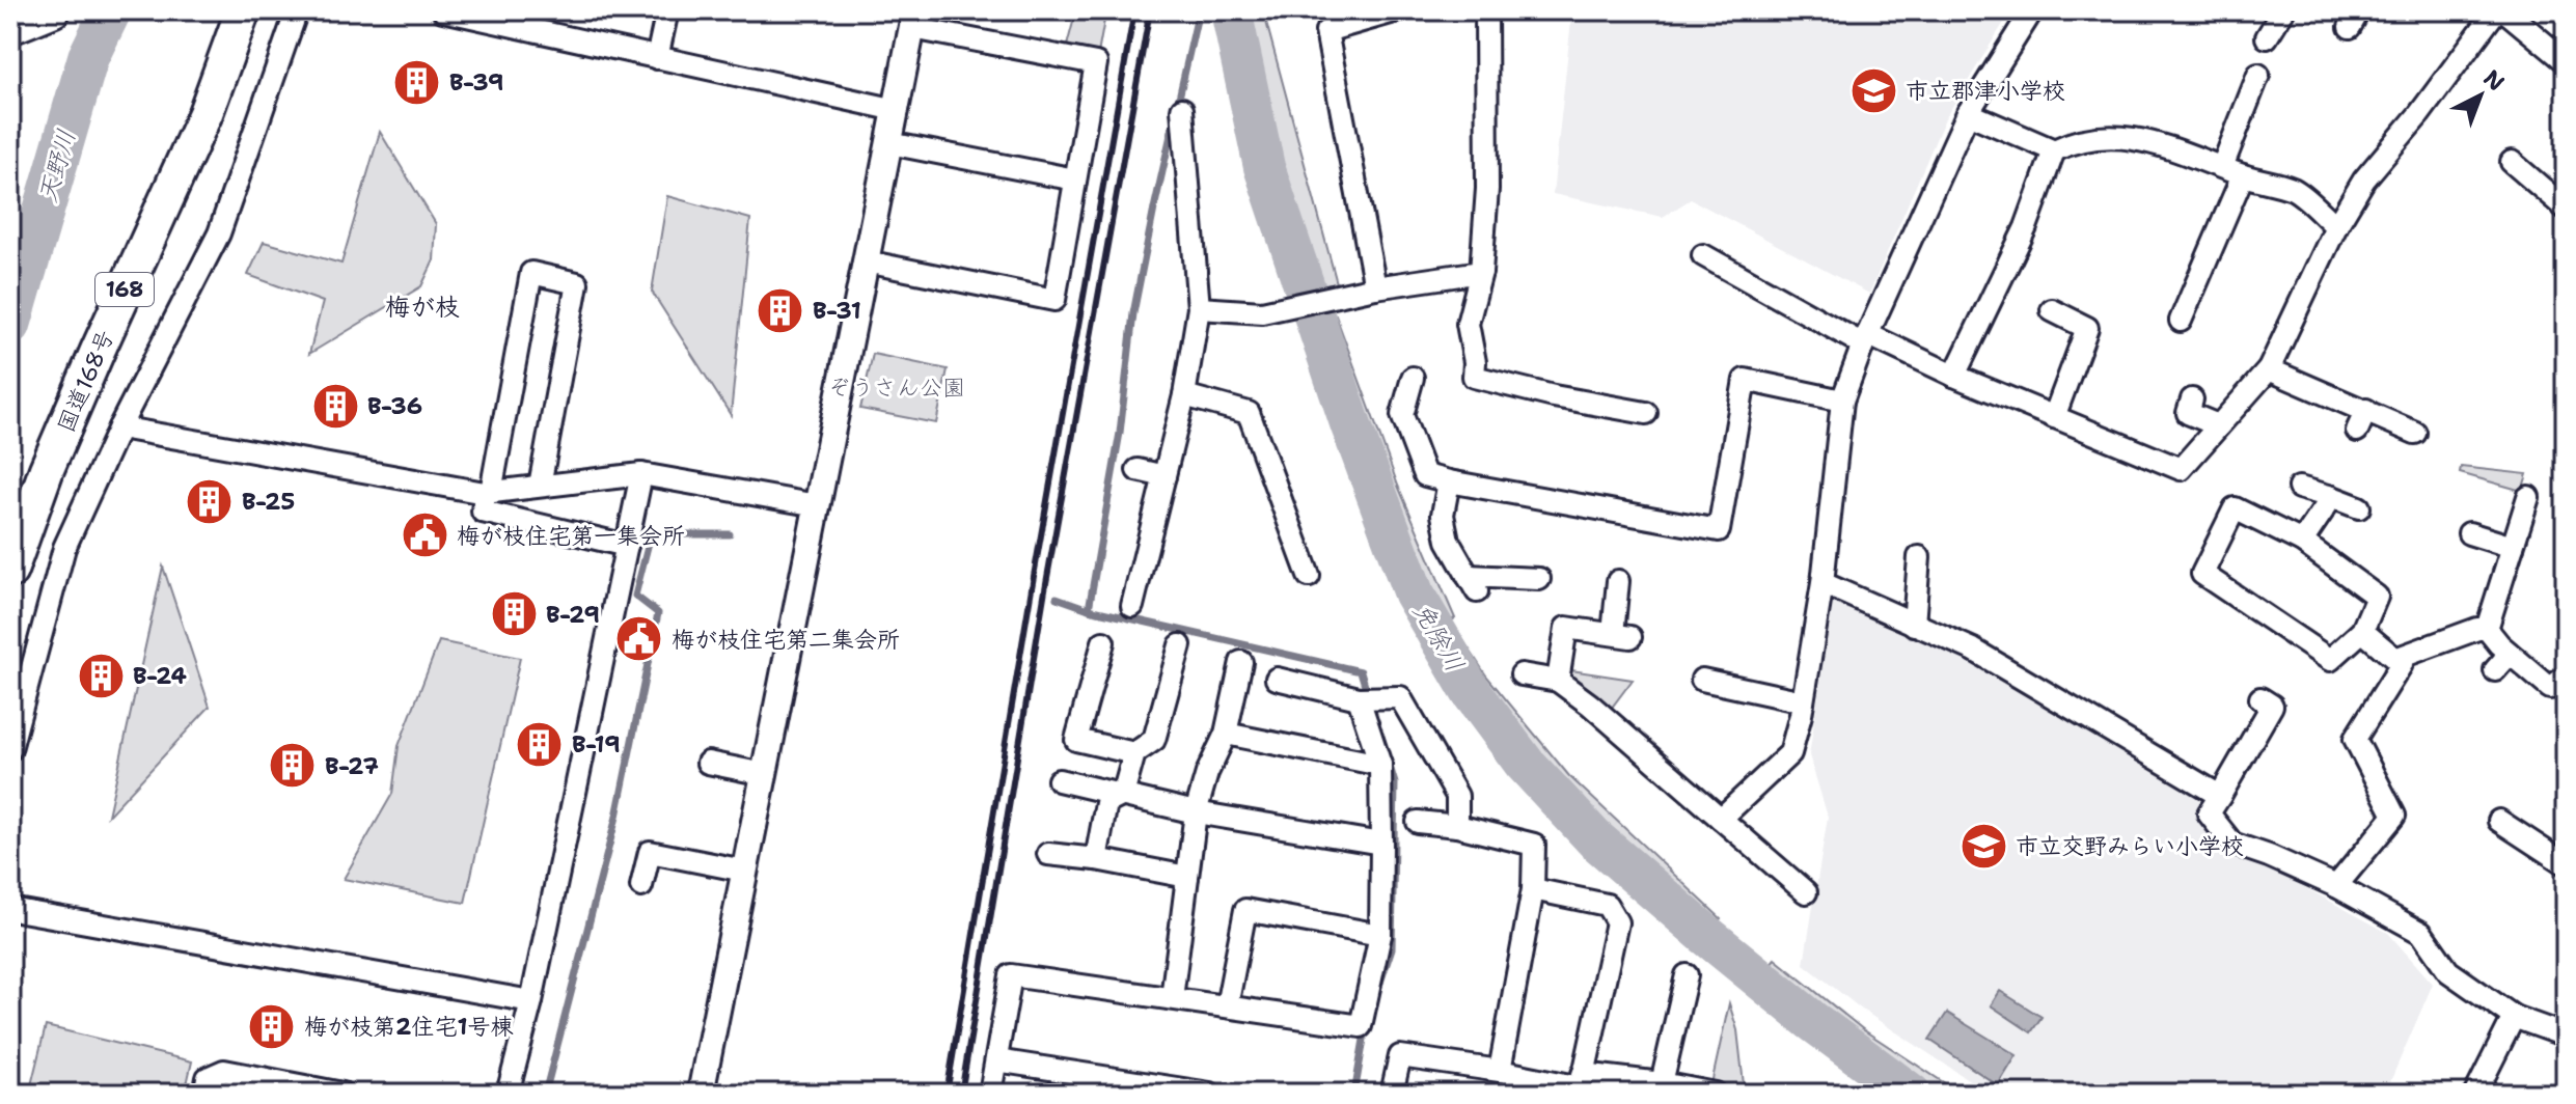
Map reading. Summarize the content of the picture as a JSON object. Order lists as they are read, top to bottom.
{
  "streets": {
    "highway": ["168", "国道168号"]
  },
  "districts": ["梅が枝"],
  "water": ["天野川", "免除川"],
  "parks": ["ぞうさん公園"],
  "places": {
    "building": [
      "B-39",
      "B-31",
      "B-36",
      "B-25",
      "B-29",
      "B-24",
      "B-19",
      "B-27",
      "梅が枝第2住宅1号棟"
    ],
    "school or university": ["市立郡津小学校", "市立交野みらい小学校"],
    "public building": ["梅が枝住宅第一集会所", "梅が枝住宅第二集会所"]
  },
  "north": "top right"
}
